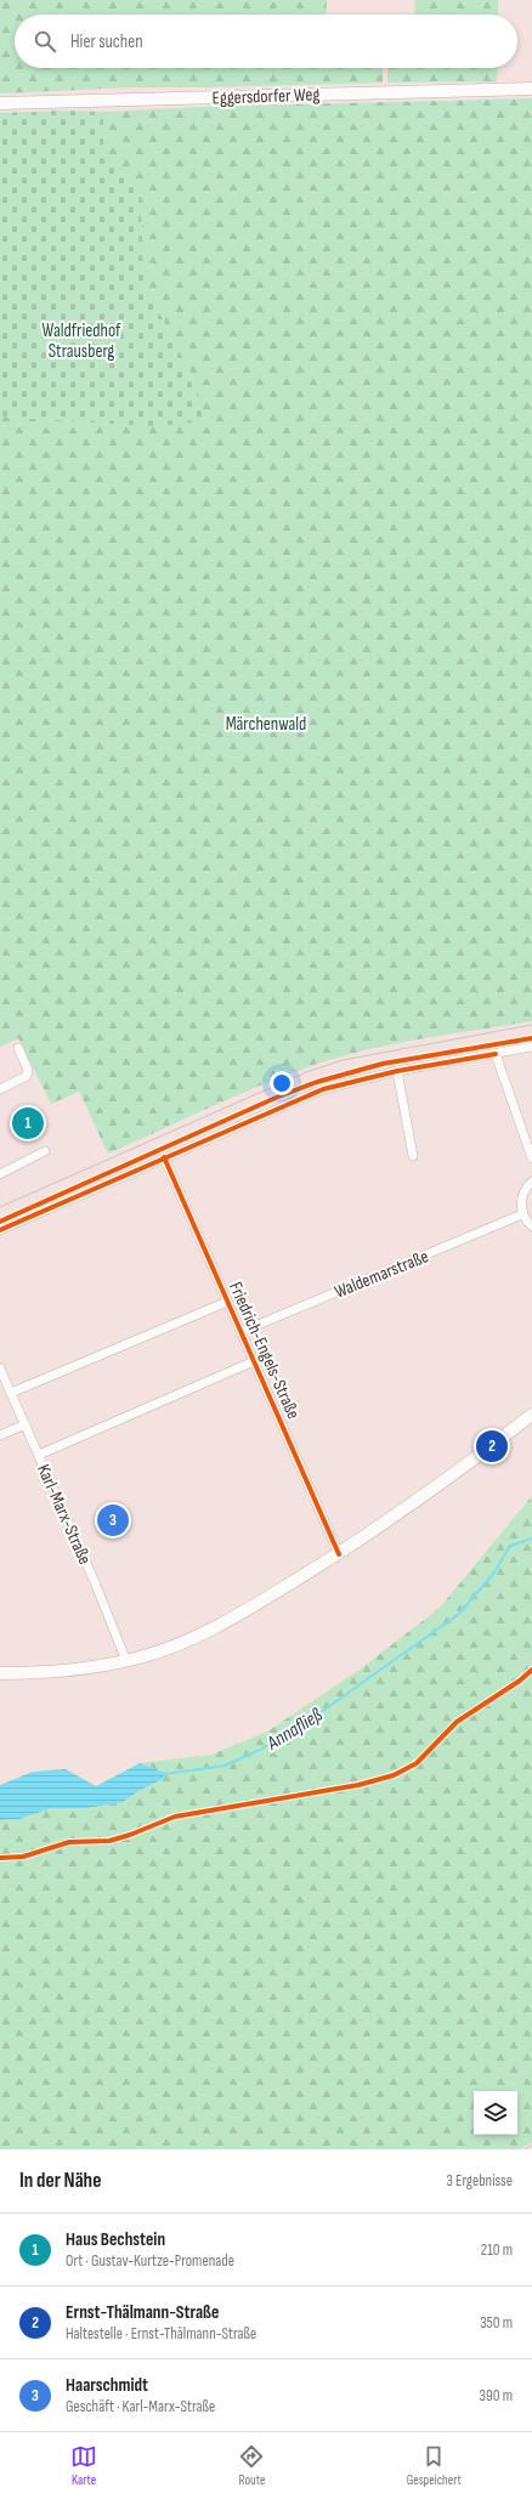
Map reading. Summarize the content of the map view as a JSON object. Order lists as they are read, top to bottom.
{
  "streets": {
    "main road": ["Eggersdorfer Weg"],
    "street": ["Waldemarstraße", "Friedrich-Engels-Straße", "Karl-Marx-Straße"]
  },
  "crossings": [
    ["Waldemarstraße", "Friedrich-Engels-Straße"]
  ],
  "water": ["Annafließ"],
  "parks": ["Waldfriedhof Strausberg", "Märchenwald"],
  "page": {
    "search": "Hier suchen",
    "pins": ["1", "2", "3"],
    "heading": ["In der Nähe", "3 Ergebnisse"],
    "list": [
      {
        "mark": "1",
        "name": "Haus Bechstein",
        "note": "Ort · Gustav-Kurtze-Promenade",
        "value": "210 m"
      },
      {
        "mark": "2",
        "name": "Ernst-Thälmann-Straße",
        "note": "Haltestelle · Ernst-Thälmann-Straße",
        "value": "350 m"
      },
      {
        "mark": "3",
        "name": "Haarschmidt",
        "note": "Geschäft · Karl-Marx-Straße",
        "value": "390 m"
      }
    ],
    "nav": ["Karte", "Route", "Gespeichert"]
  }
}
